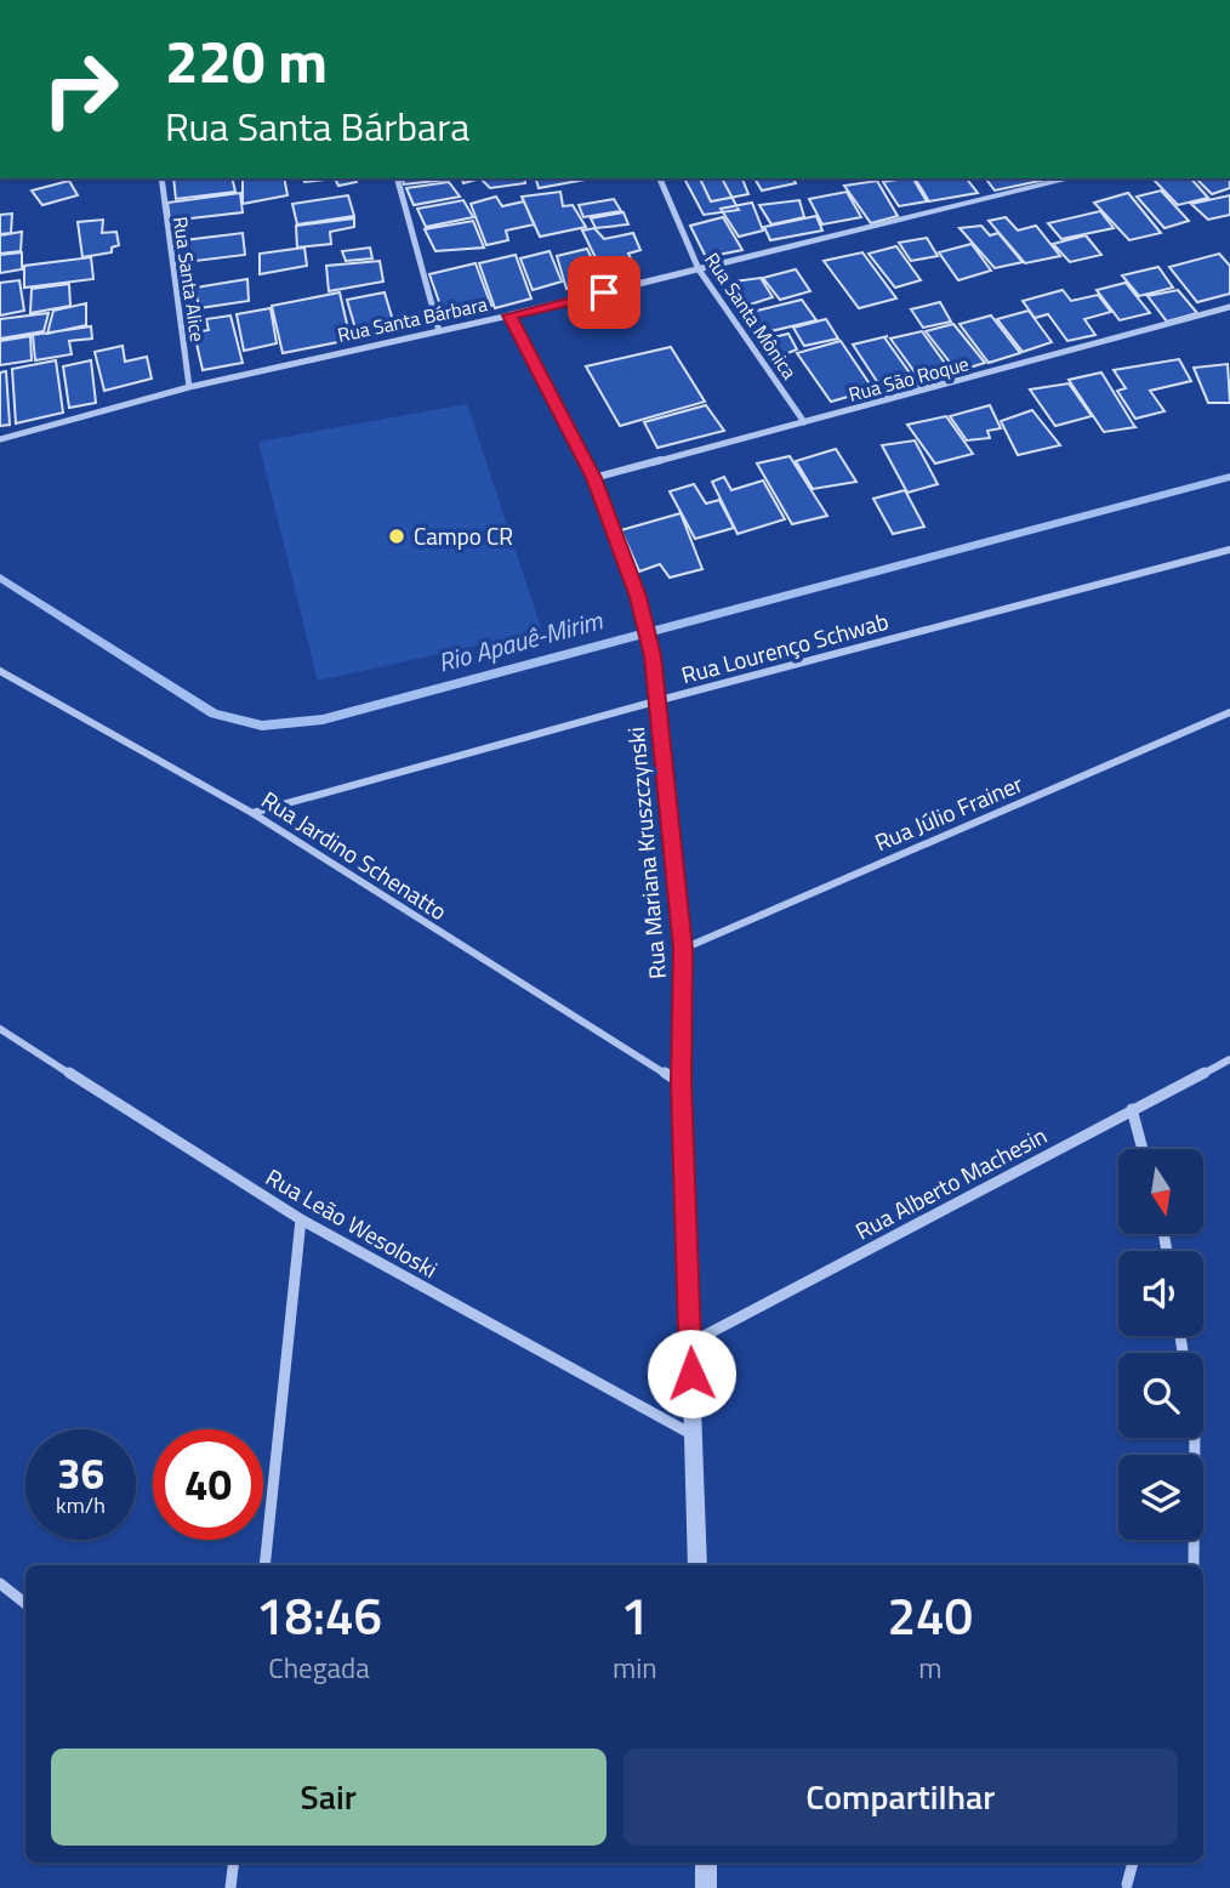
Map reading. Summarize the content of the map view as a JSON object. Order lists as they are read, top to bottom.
{
  "streets": {
    "street": [
      "Rua Santa Alice",
      "Rua Santa Mônica",
      "Rua Santa Bárbara",
      "Rua São Roque",
      "Rua Lourenço Schwab",
      "Rua Júlio Frainer",
      "Rua Mariana Kruszczynski",
      "Rua Jardino Schenatto",
      "Rua Alberto Machesin",
      "Rua Leão Wesoloski"
    ]
  },
  "crossings": [
    ["Rua Santa Alice", "Rua Santa Bárbara"],
    ["Rua Santa Mônica", "Rua Santa Bárbara"],
    ["Rua Santa Mônica", "Rua São Roque"],
    ["Rua Santa Bárbara", "Rua Mariana Kruszczynski"],
    ["Rua São Roque", "Rua Mariana Kruszczynski"],
    ["Rua Lourenço Schwab", "Rua Mariana Kruszczynski"],
    ["Rua Lourenço Schwab", "Rua Jardino Schenatto"],
    ["Rua Júlio Frainer", "Rua Mariana Kruszczynski"],
    ["Rua Mariana Kruszczynski", "Rua Jardino Schenatto"],
    ["Rua Mariana Kruszczynski", "Rua Alberto Machesin"],
    ["Rua Mariana Kruszczynski", "Rua Leão Wesoloski"]
  ],
  "water": ["Rio Apauê-Mirim"],
  "places": ["Campo CR"],
  "north": "bottom",
  "page": {
    "turn": ["220 m", "Rua Santa Bárbara"],
    "speed": "36 km/h",
    "limit": "40",
    "eta": [
      "18:46",
      "Chegada",
      "1",
      "min",
      "240",
      "m"
    ],
    "buttons": ["Sair", "Compartilhar"]
  }
}
